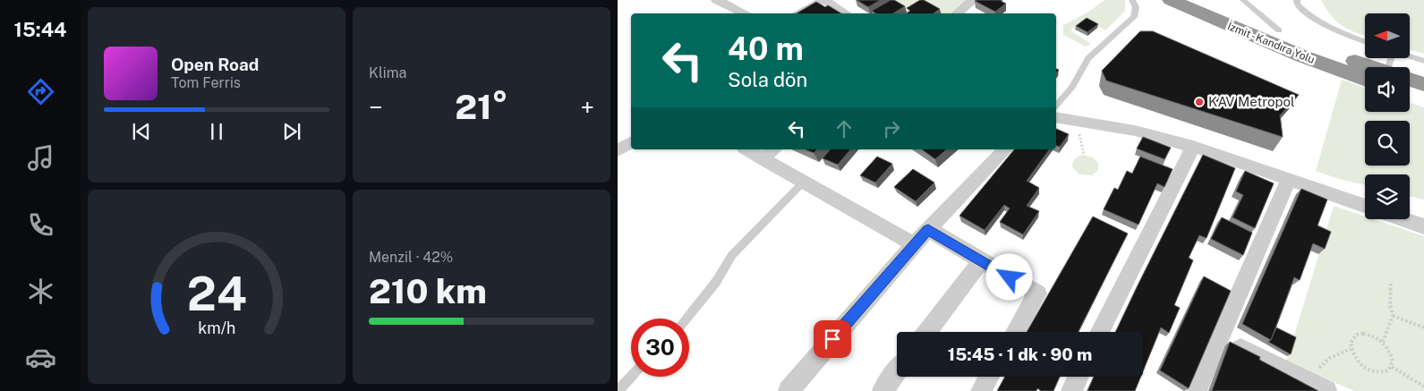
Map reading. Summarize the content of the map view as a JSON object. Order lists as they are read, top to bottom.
{
  "streets": {
    "highway": ["İzmit - Kandıra Yolu"]
  },
  "places": ["KAV Metropol"],
  "north": "left",
  "page": {
    "tabs": "15:44",
    "tile": [
      "Klima",
      ["Menzil · 42%", "210 km"]
    ],
    "turn": ["40 m", "Sola dön"],
    "song": ["Open Road", "Tom Ferris"],
    "heat": ["−", "21°", "+"],
    "limit": "30",
    "trip": "15:45 · 1 dk · 90 m",
    "gauge": ["24", "km/h"]
  }
}
